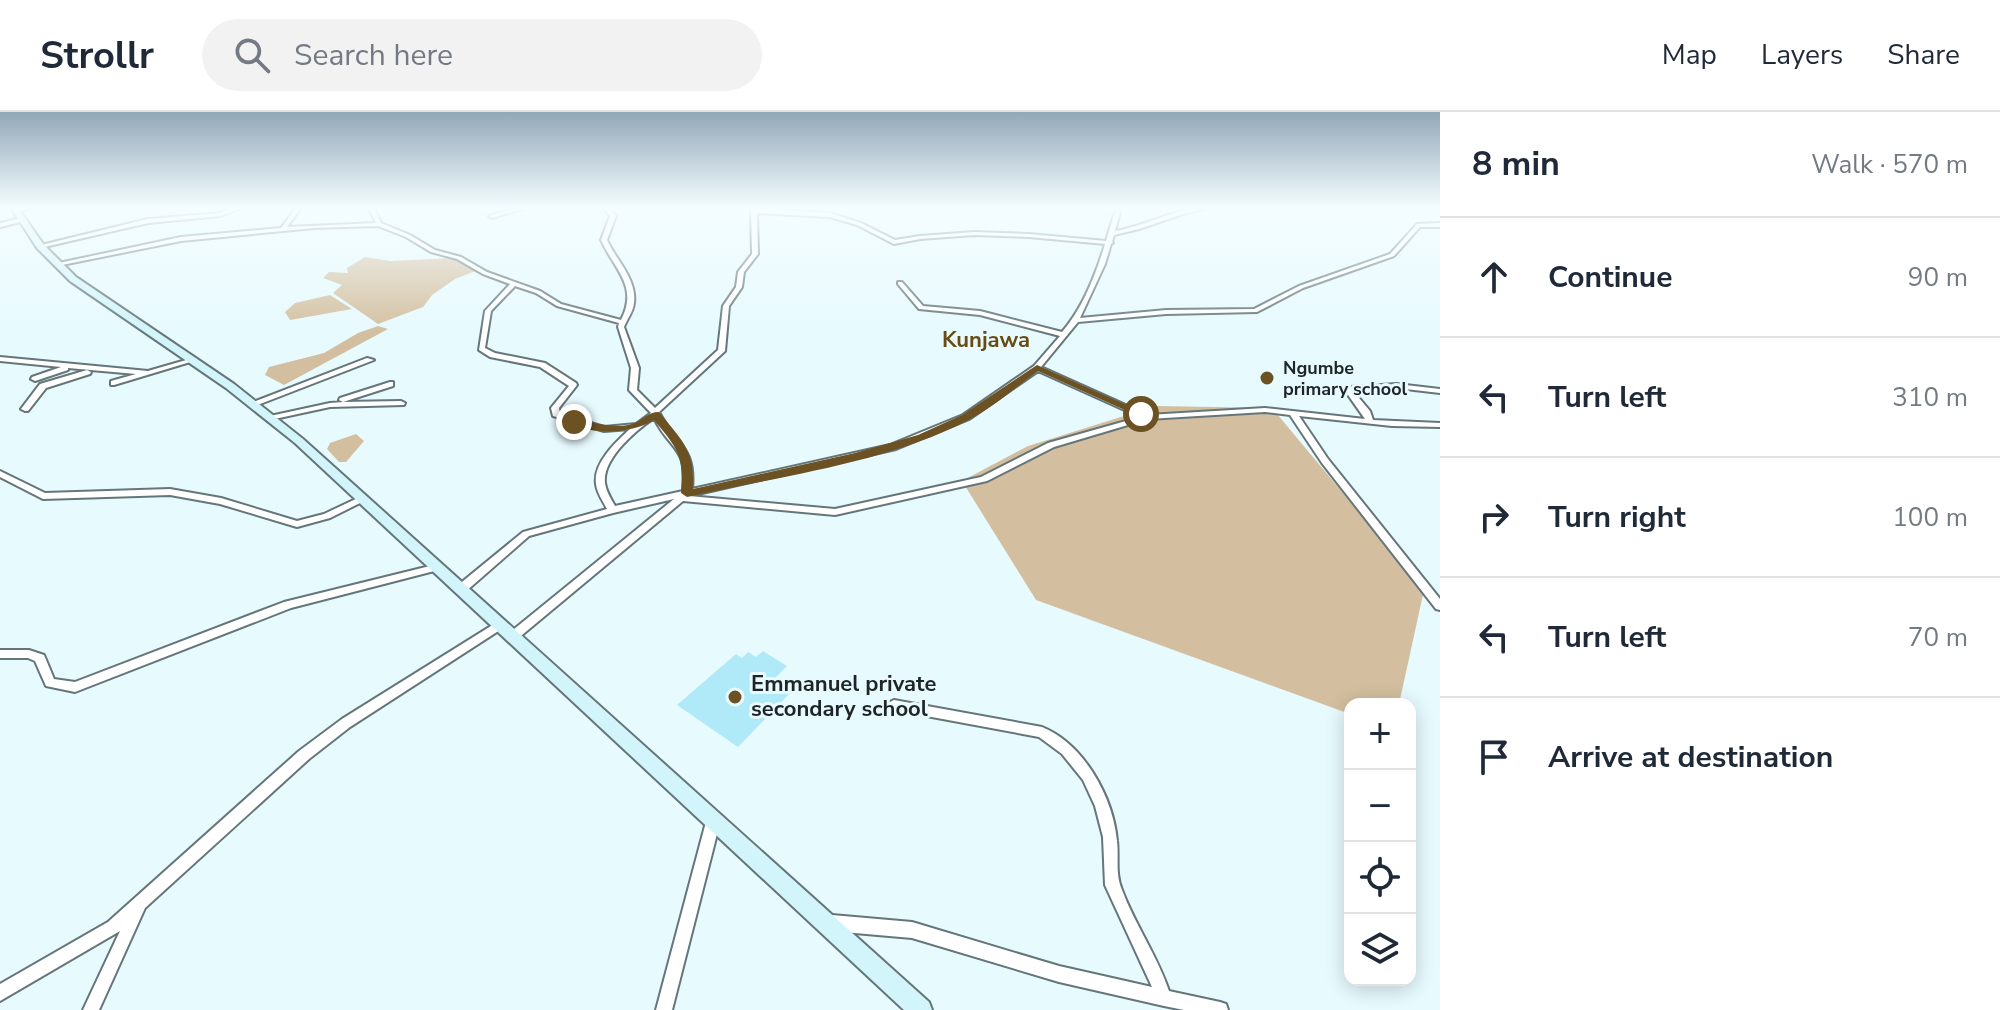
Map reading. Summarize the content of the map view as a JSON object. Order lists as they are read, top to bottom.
{
  "districts": ["Kunjawa"],
  "places": ["Ngumbe primary school", "Emmanuel private secondary school"],
  "page": {
    "header": "Strollr",
    "search": "Search here",
    "nav": ["Map", "Layers", "Share"],
    "heading": ["8 min", "Walk · 570 m"],
    "list": [
      ["Continue", "90 m"],
      ["Turn left", "310 m"],
      ["Turn right", "100 m"],
      ["Turn left", "70 m"],
      "Arrive at destination"
    ],
    "map_buttons": ["+", "−"]
  }
}
